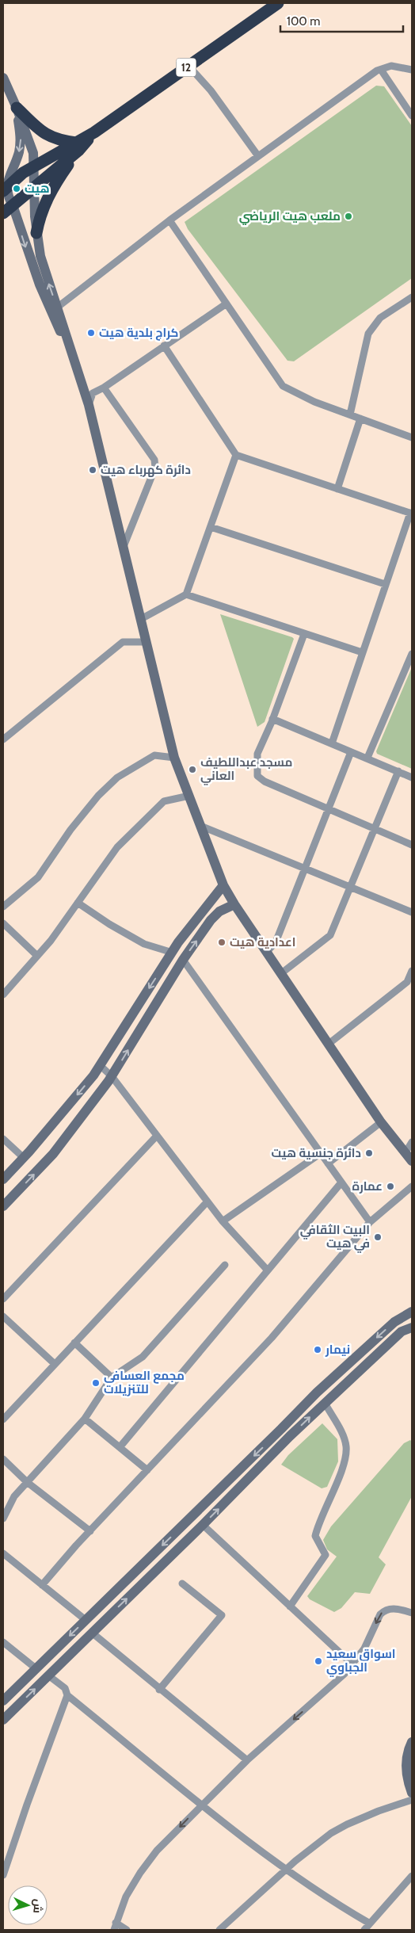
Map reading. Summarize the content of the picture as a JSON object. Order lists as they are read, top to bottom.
{
  "streets": {
    "highway": ["12"]
  },
  "places": [
    "هيت",
    "ملعب هيت الرياضي",
    "كراج بلدية هيت",
    "دائرة كهرباء هيت",
    "مسجد عبداللطيف العاني",
    "اعدادية هيت",
    "دائرة جنسية هيت",
    "عمارة",
    "البيت الثقافي في هيت",
    "نيمار",
    "مجمع العسافي للتنزيلات",
    "اسواق سعيد الجباوي"
  ],
  "scale_bar": "100 m",
  "north": "right"
}
